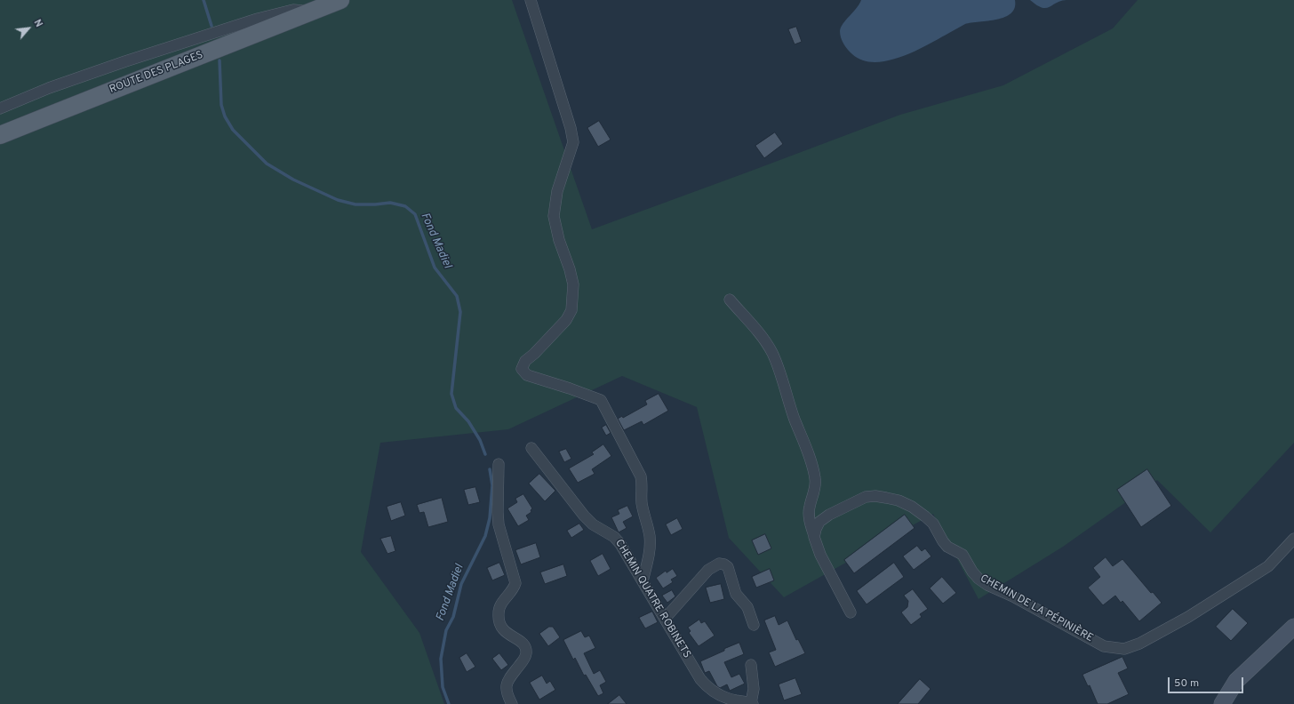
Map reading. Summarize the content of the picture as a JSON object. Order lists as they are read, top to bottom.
{
  "streets": {
    "main road": ["ROUTE DES PLAGES"],
    "street": ["CHEMIN QUATRE ROBINETS", "CHEMIN DE LA PÉPINIÈRE"]
  },
  "water": ["Fond Madiel"],
  "scale_bar": "50 m",
  "north": "top right"
}
